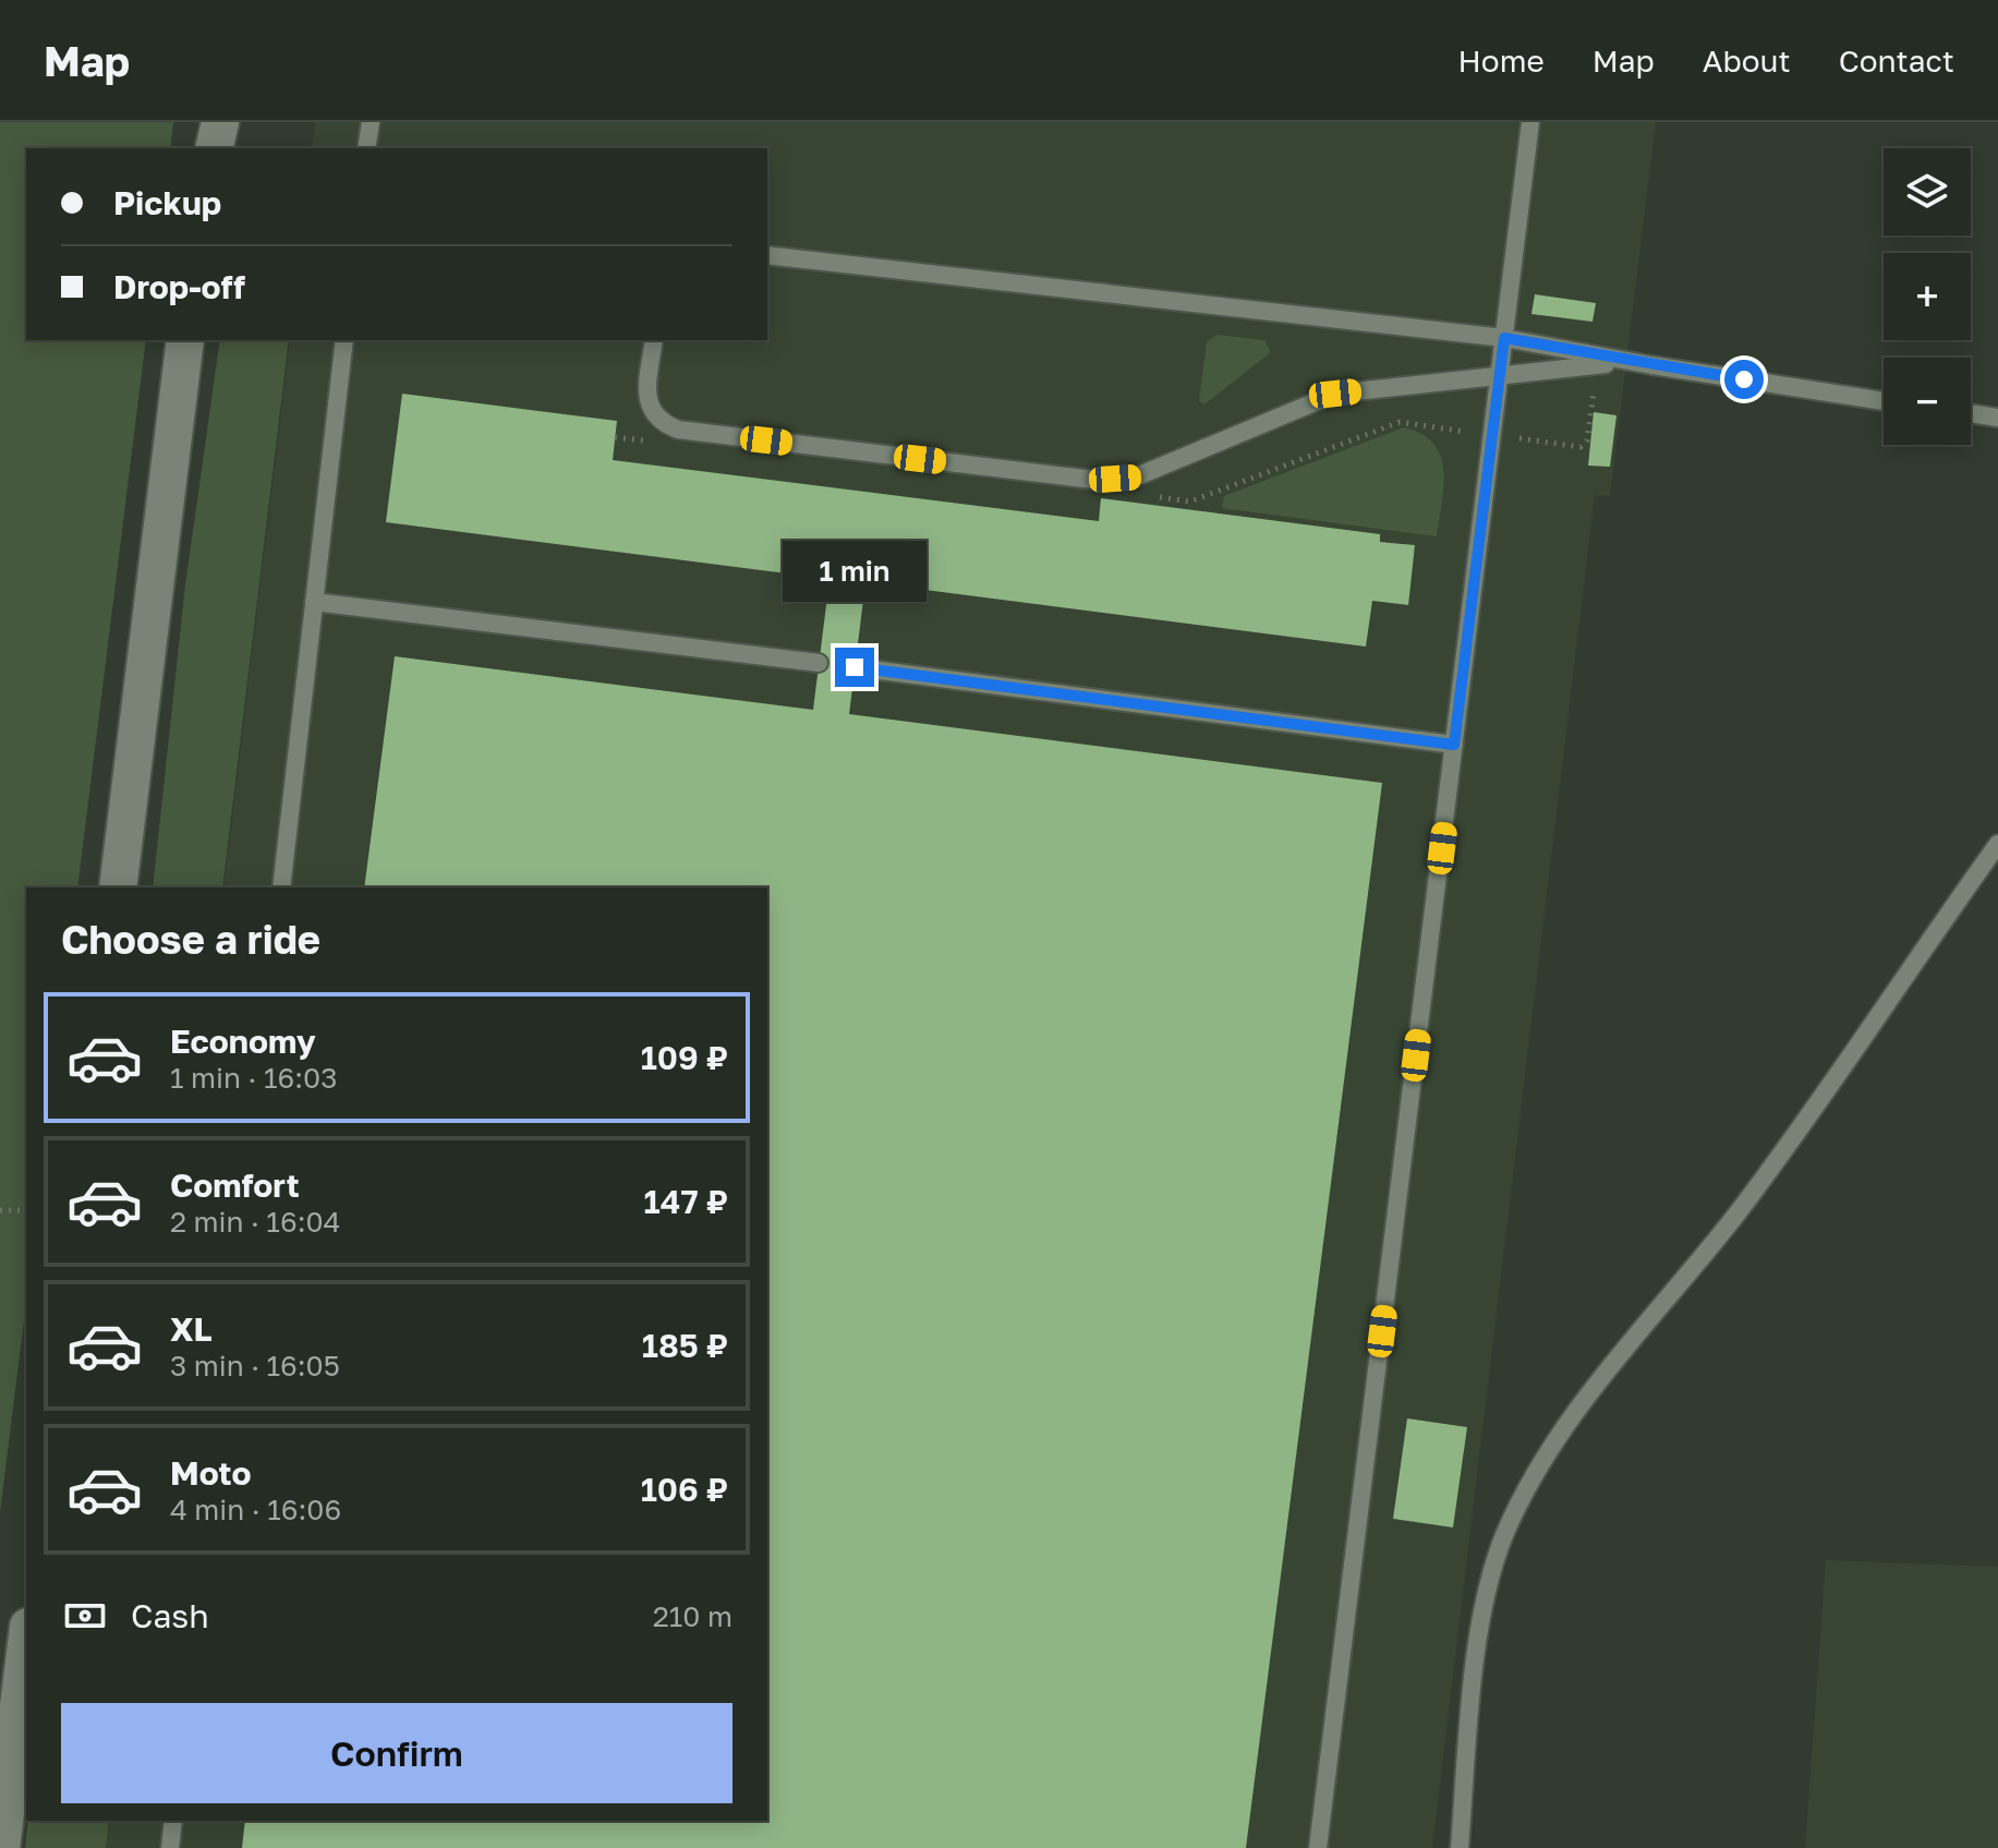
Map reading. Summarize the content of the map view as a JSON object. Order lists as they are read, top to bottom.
{
  "page": {
    "header": "Map",
    "nav": [
      "Home",
      "Map",
      "About",
      "Contact"
    ],
    "map_buttons": ["+", "−"],
    "banner": ["Pickup", "Drop-off"],
    "bubble": "1 min",
    "heading": "Choose a ride",
    "list": [
      {
        "name": "Economy",
        "note": "1 min · 16:03",
        "value": "109 ₽"
      },
      {
        "name": "Comfort",
        "note": "2 min · 16:04",
        "value": "147 ₽"
      },
      {
        "name": "XL",
        "note": "3 min · 16:05",
        "value": "185 ₽"
      },
      {
        "name": "Moto",
        "note": "4 min · 16:06",
        "value": "106 ₽"
      }
    ],
    "pay": ["Cash", "210 m"],
    "buttons": "Confirm"
  }
}
